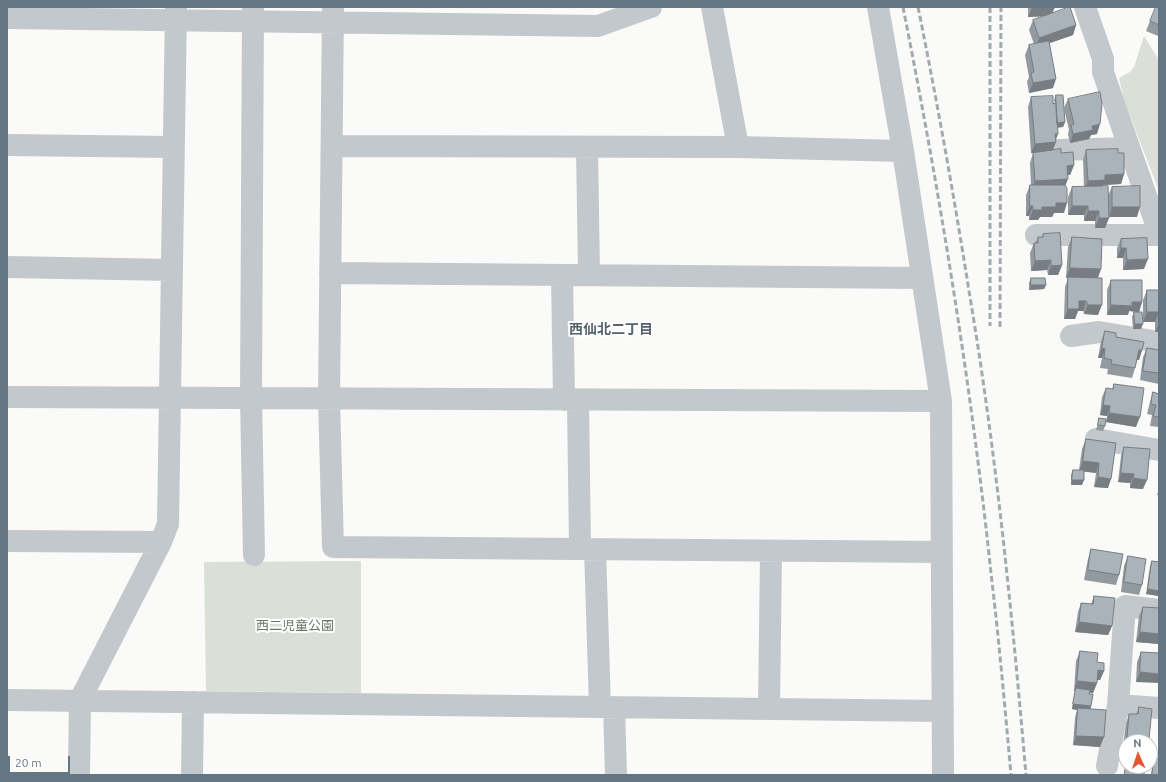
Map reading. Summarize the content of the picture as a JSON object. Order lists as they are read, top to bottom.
{
  "districts": ["西仙北二丁目"],
  "parks": ["西二児童公園"],
  "scale_bar": "20 m",
  "north": "top"
}
